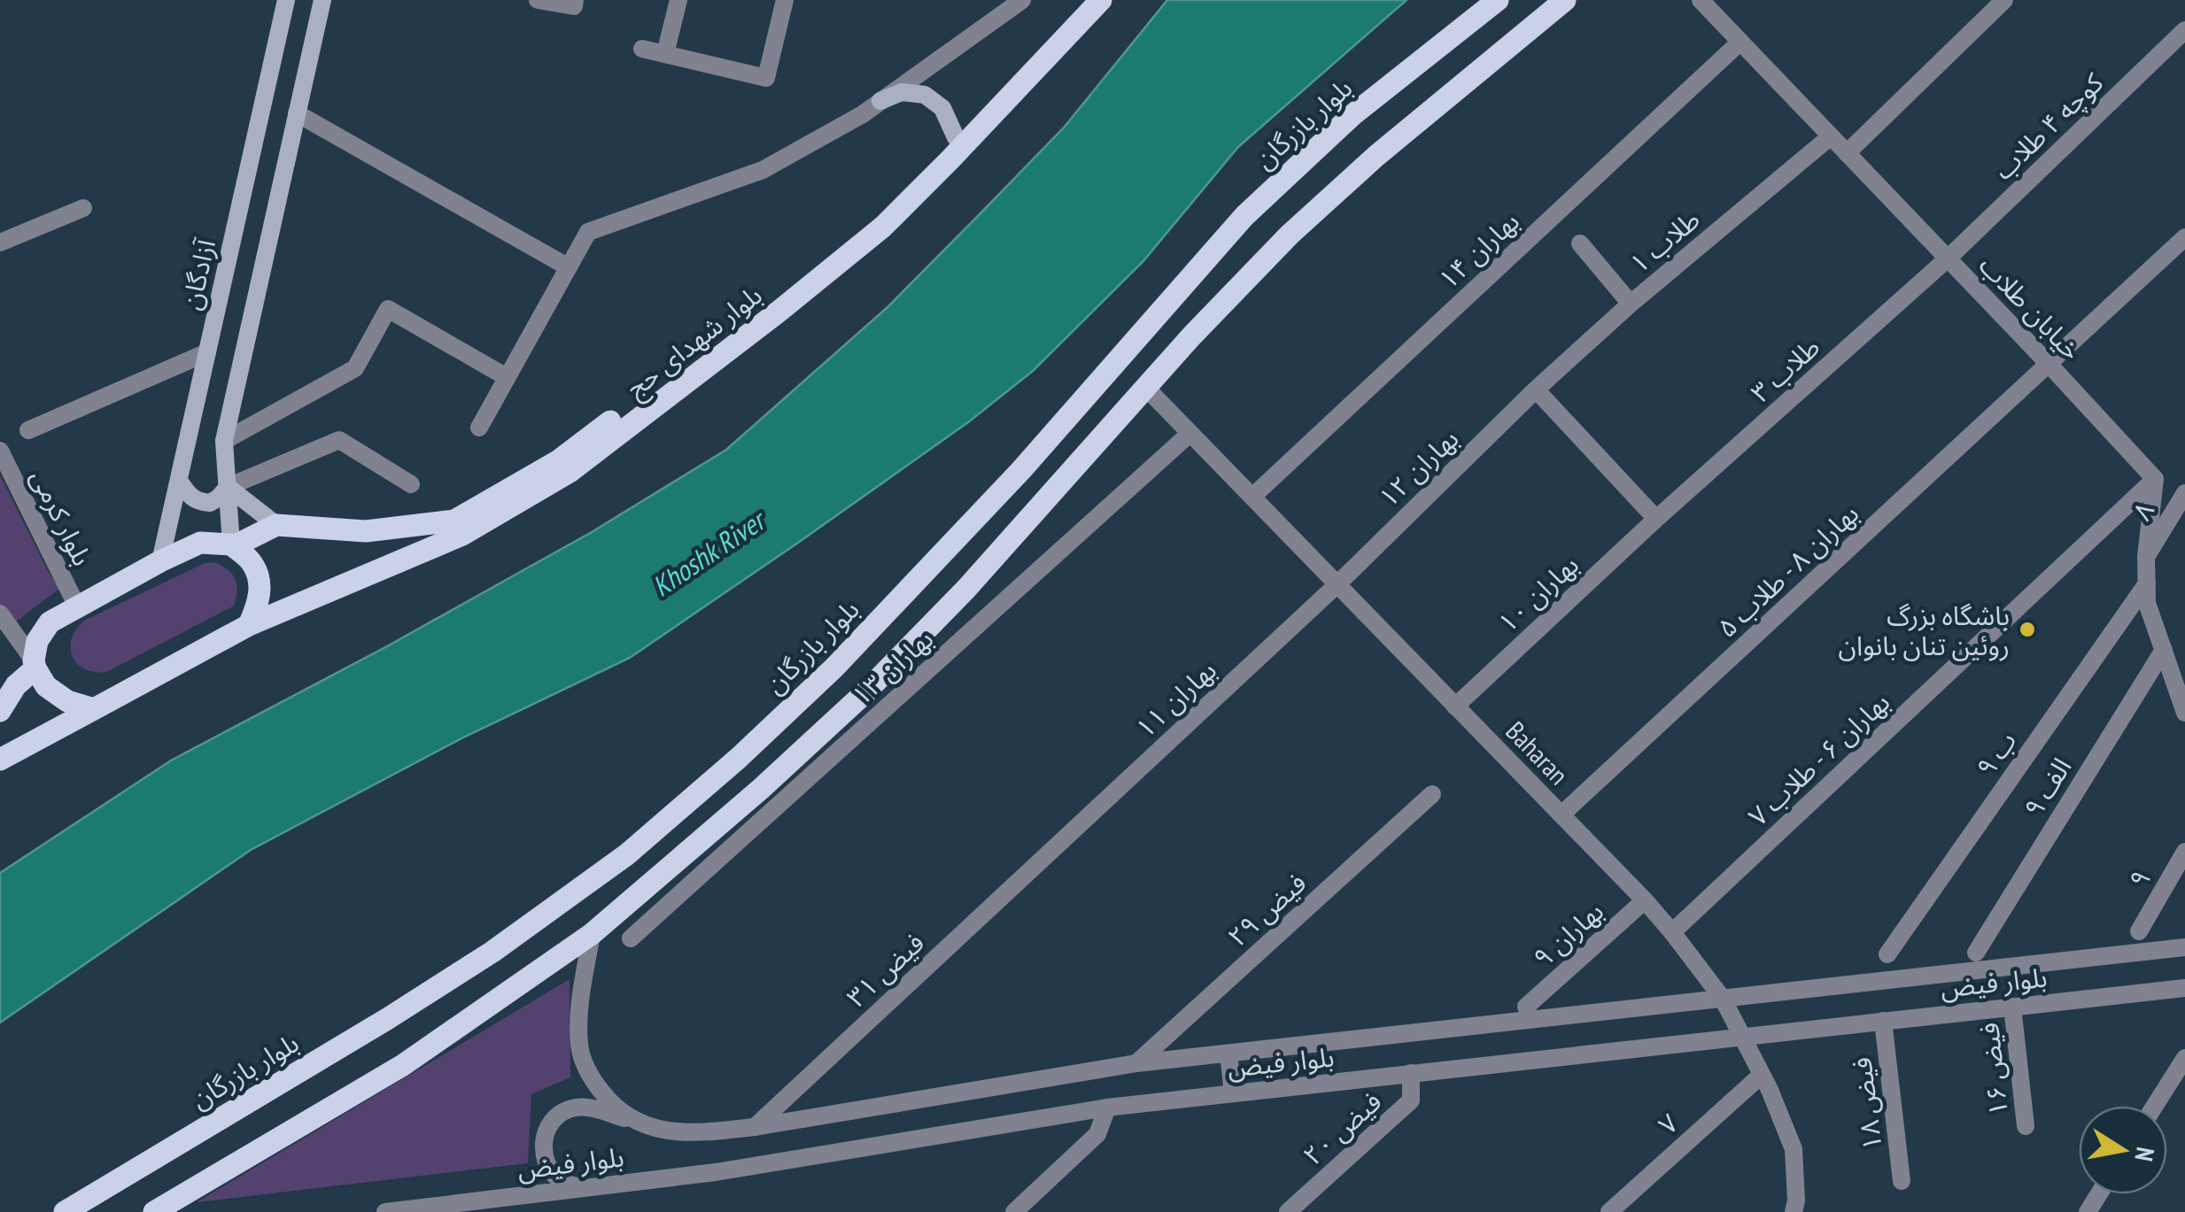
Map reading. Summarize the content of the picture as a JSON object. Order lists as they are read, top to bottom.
{
  "streets": {
    "main road": ["بلوار بازرگان", "آزادگان", "بلوار شهدای حج"],
    "street": [
      "کوچه ۴ طلاب",
      "طلاب ۱",
      "بهاران ۱۴",
      "خیابان طلاب",
      "طلاب ۳",
      "بهاران ۱۲",
      "۸",
      "بلوار کرمی",
      "بهاران ۸ - طلاب ۵",
      "بهاران ۱۰",
      "بهاران ۱۳",
      "بهاران ۱۱",
      "Baharan",
      "۹ ب",
      "بهاران ۶ - طلاب ۷",
      "۹ الف",
      "۹",
      "فیض ۲۹",
      "بهاران ۹",
      "فیض ۳۱",
      "بلوار فیض",
      "فیض ۱۶",
      "فیض ۱۸",
      "۷",
      "فیض ۲۰"
    ]
  },
  "crossings": [
    ["کوچه ۴ طلاب", "خیابان طلاب"],
    ["کوچه ۴ طلاب", "طلاب ۳"],
    ["طلاب ۱", "خیابان طلاب"],
    ["طلاب ۱", "بهاران ۱۲"],
    ["بهاران ۱۴", "خیابان طلاب"],
    ["بهاران ۱۴", "Baharan"],
    ["خیابان طلاب", "طلاب ۳"],
    ["خیابان طلاب", "بهاران ۸ - طلاب ۵"],
    ["خیابان طلاب", "بهاران ۶ - طلاب ۷"],
    ["طلاب ۳", "بهاران ۱۰"],
    ["بهاران ۱۲", "بهاران ۱۱"],
    ["بهاران ۱۲", "Baharan"],
    ["بهاران ۸ - طلاب ۵", "Baharan"],
    ["بهاران ۱۰", "Baharan"],
    ["بهاران ۱۳", "Baharan"],
    ["بهاران ۱۱", "Baharan"],
    ["بهاران ۱۱", "فیض ۳۱"],
    ["Baharan", "بهاران ۶ - طلاب ۷"],
    ["Baharan", "بهاران ۹"],
    ["Baharan", "بلوار فیض"],
    ["Baharan", "۷"],
    ["فیض ۲۹", "بلوار فیض"],
    ["فیض ۳۱", "بلوار فیض"],
    ["بلوار فیض", "فیض ۱۶"],
    ["بلوار فیض", "فیض ۱۸"],
    ["بلوار فیض", "فیض ۲۰"]
  ],
  "water": ["Khoshk River"],
  "places": ["باشگاه بزرگ روئین تنان بانوان"],
  "north": "right"
}
